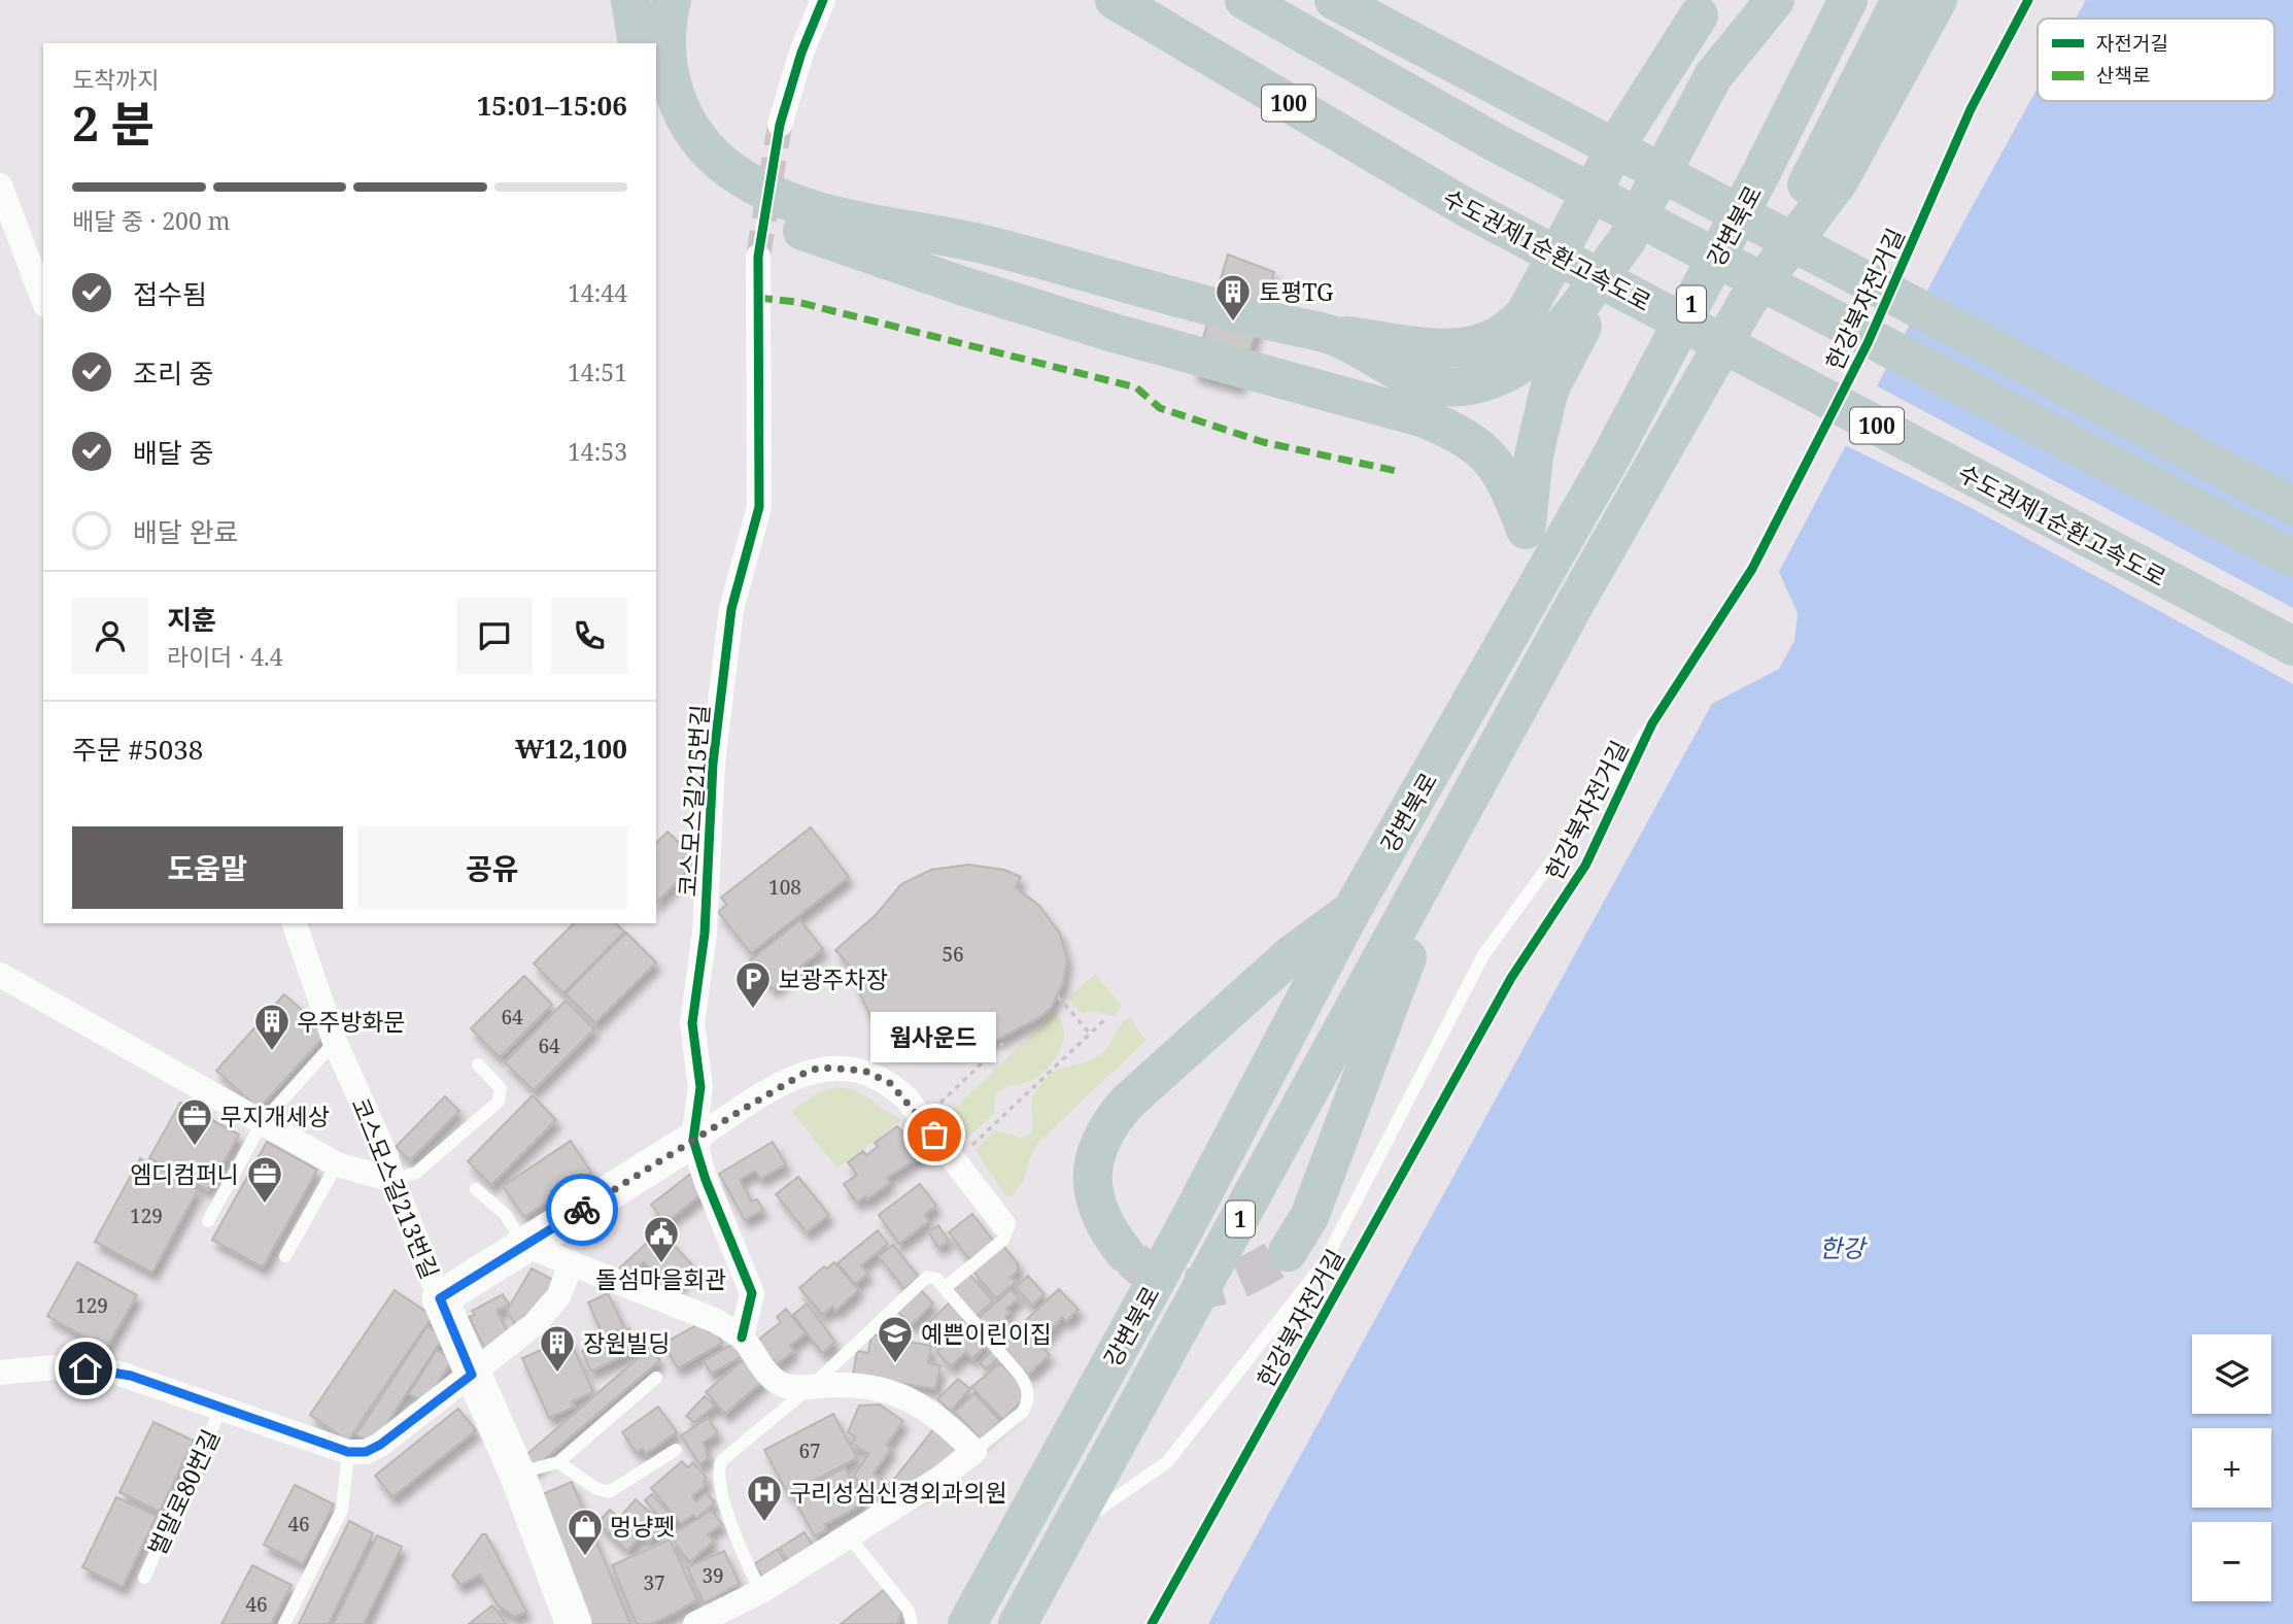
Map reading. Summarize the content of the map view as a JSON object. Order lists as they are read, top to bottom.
{
  "streets": {
    "highway": [
      "100",
      "강변북로",
      "수도권제1순환고속도로",
      "1"
    ],
    "street": ["코스모스길215번길", "코스모스길213번길", "벌말로80번길"],
    "cycle path": ["한강북자전거길"]
  },
  "crossings": [
    ["강변북로", "1"]
  ],
  "water": ["한강"],
  "places": {
    "building": ["토평TG", "우주방화문", "장원빌딩"],
    "parking": ["보광주차장"],
    "other": ["웜사운드"],
    "office": ["무지개세상", "엠디컴퍼니"],
    "public building": ["돌섬마을회관"],
    "school or university": ["예쁜이린이집"],
    "hospital": ["구리성심신경외과의원"],
    "shop": ["멍냥펫"]
  },
  "house_numbers": [
    "108",
    "56",
    "64",
    "64",
    "129",
    "129",
    "67",
    "46",
    "39",
    "37",
    "46"
  ],
  "legend": ["자전거길", "산책로"],
  "page": {
    "heading": ["2 분", "도착까지", "15:01–15:06"],
    "panel": [
      "지훈",
      "라이더 · 4.4",
      "주문 #5038",
      "₩12,100"
    ],
    "bar": "배달 중 · 200 m",
    "list": [
      ["접수됨", "14:44"],
      ["조리 중", "14:51"],
      ["배달 중", "14:53"],
      "배달 완료"
    ],
    "buttons": ["도움말", "공유"],
    "bubble": "웜사운드",
    "map_buttons": ["+", "−"]
  }
}
